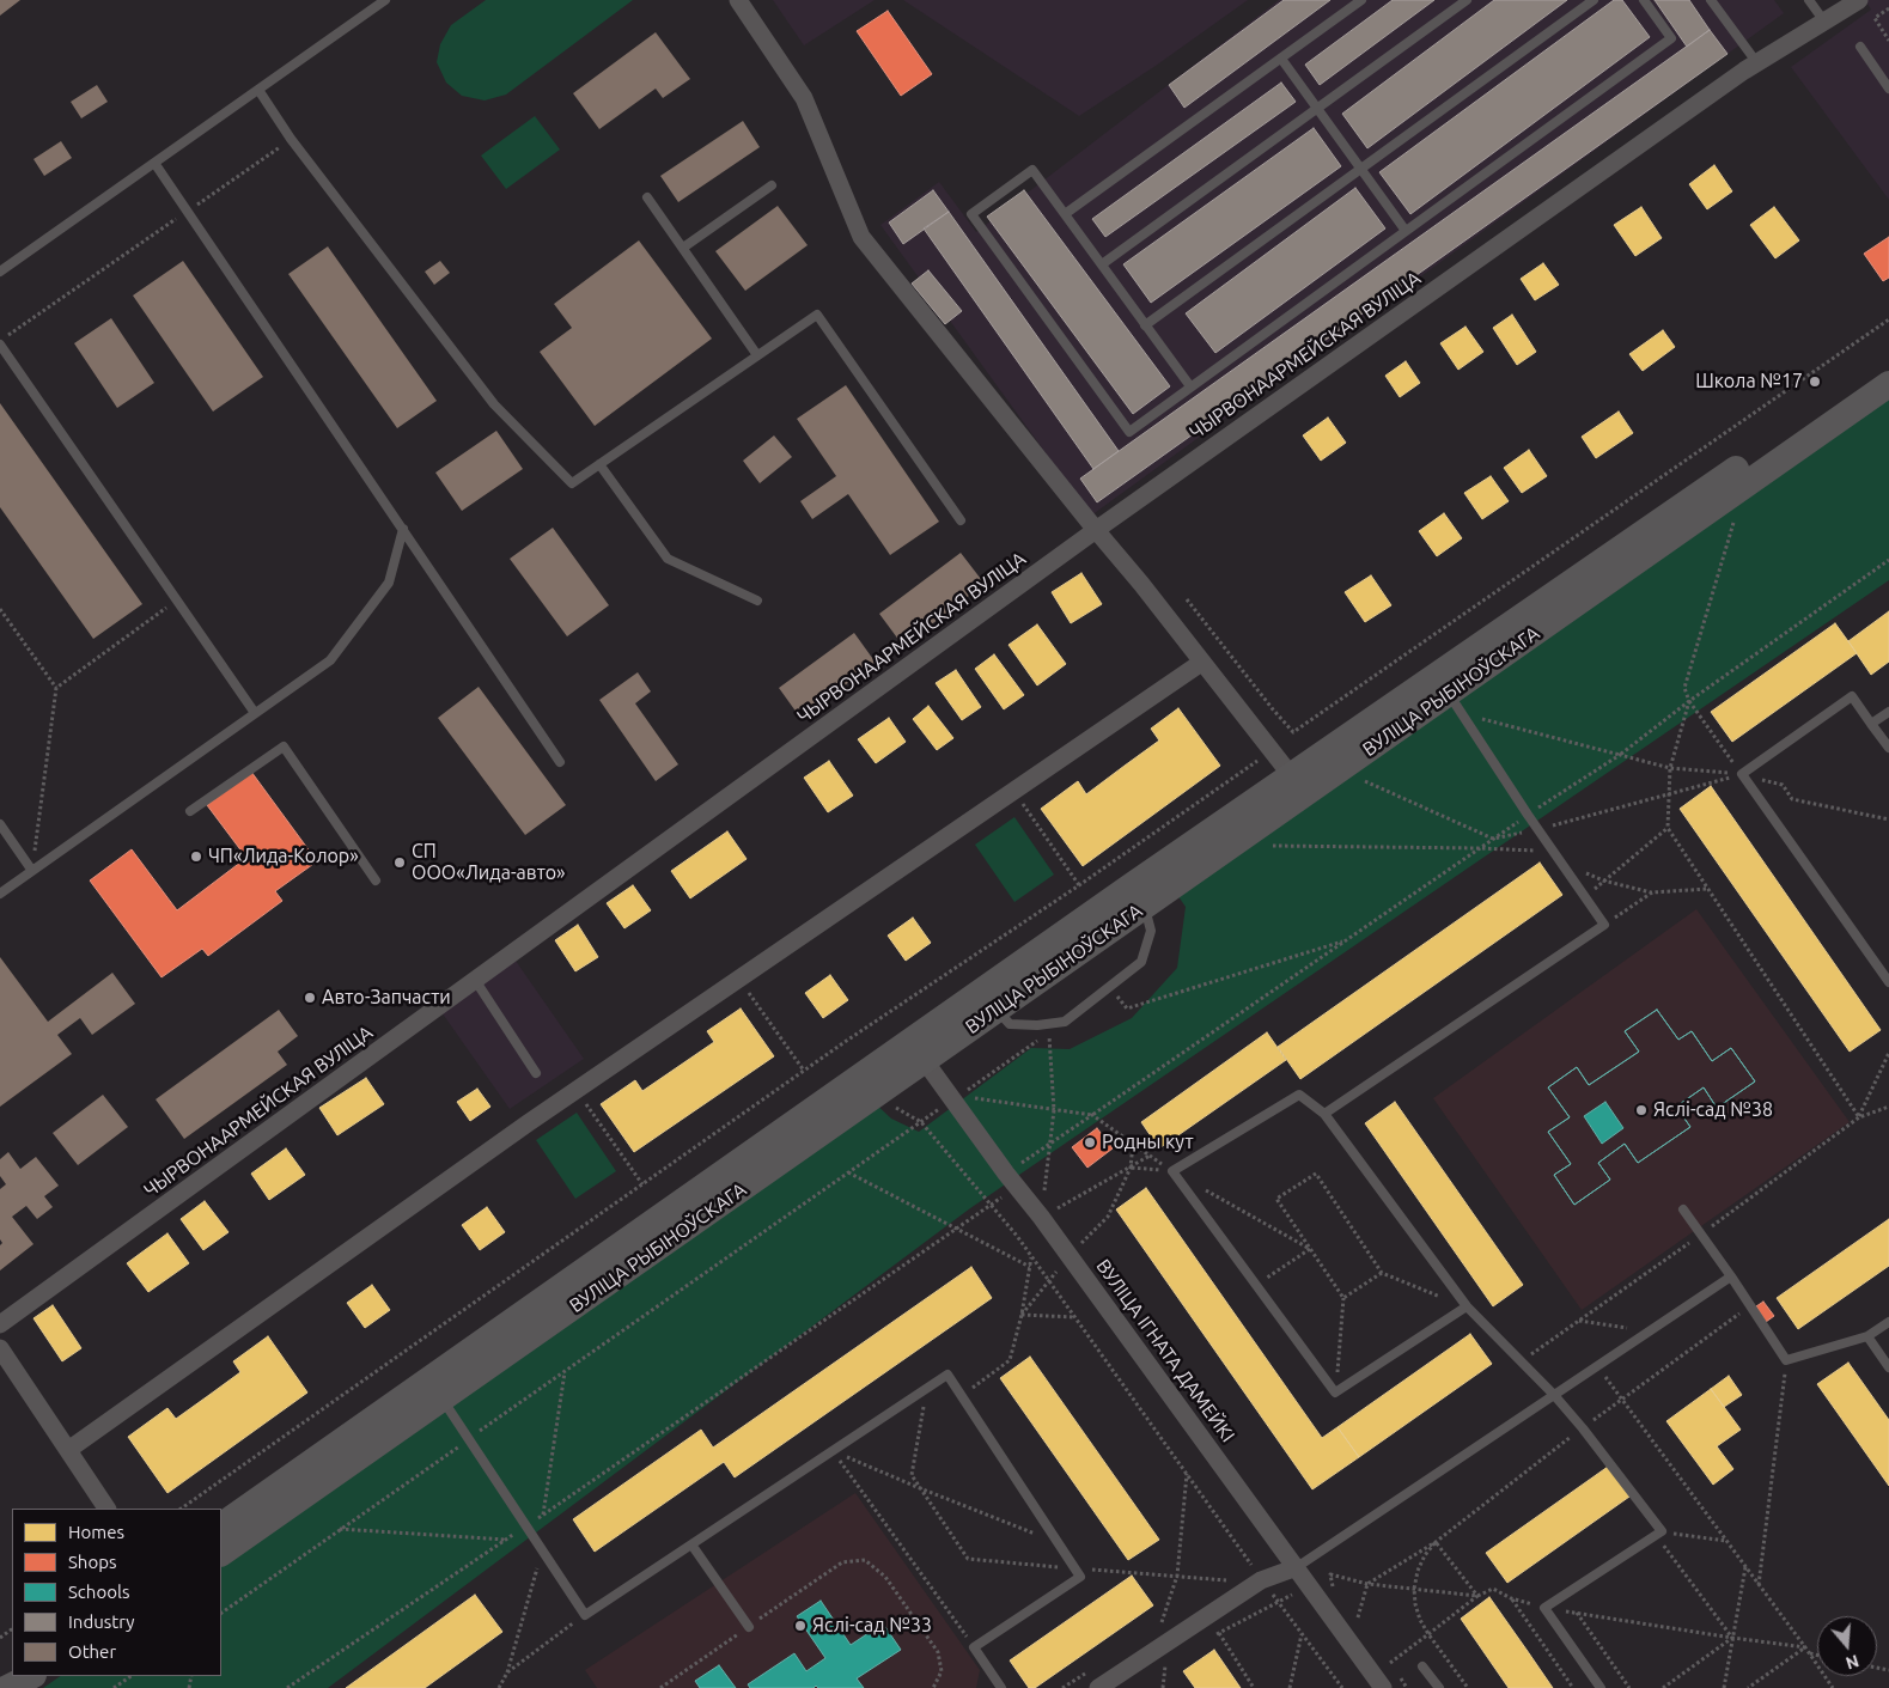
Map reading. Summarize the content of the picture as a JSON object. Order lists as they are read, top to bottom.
{
  "streets": {
    "main road": ["ВУЛІЦА РЫБІНОЎСКАГА"],
    "street": ["ЧЫРВОНААРМЕЙСКАЯ ВУЛІЦА", "ВУЛІЦА ІГНАТА ДАМЕЙКІ"]
  },
  "crossings": [
    ["ВУЛІЦА РЫБІНОЎСКАГА", "ВУЛІЦА ІГНАТА ДАМЕЙКІ"]
  ],
  "places": [
    "Школа №17",
    "ЧП«Лида-Колор»",
    "СП ООО«Лида-авто»",
    "Авто-Запчасти",
    "Яслі-сад №38",
    "Родны кут",
    "Яслі-сад №33"
  ],
  "legend": [
    "Homes",
    "Shops",
    "Schools",
    "Industry",
    "Other"
  ],
  "north": "bottom"
}
